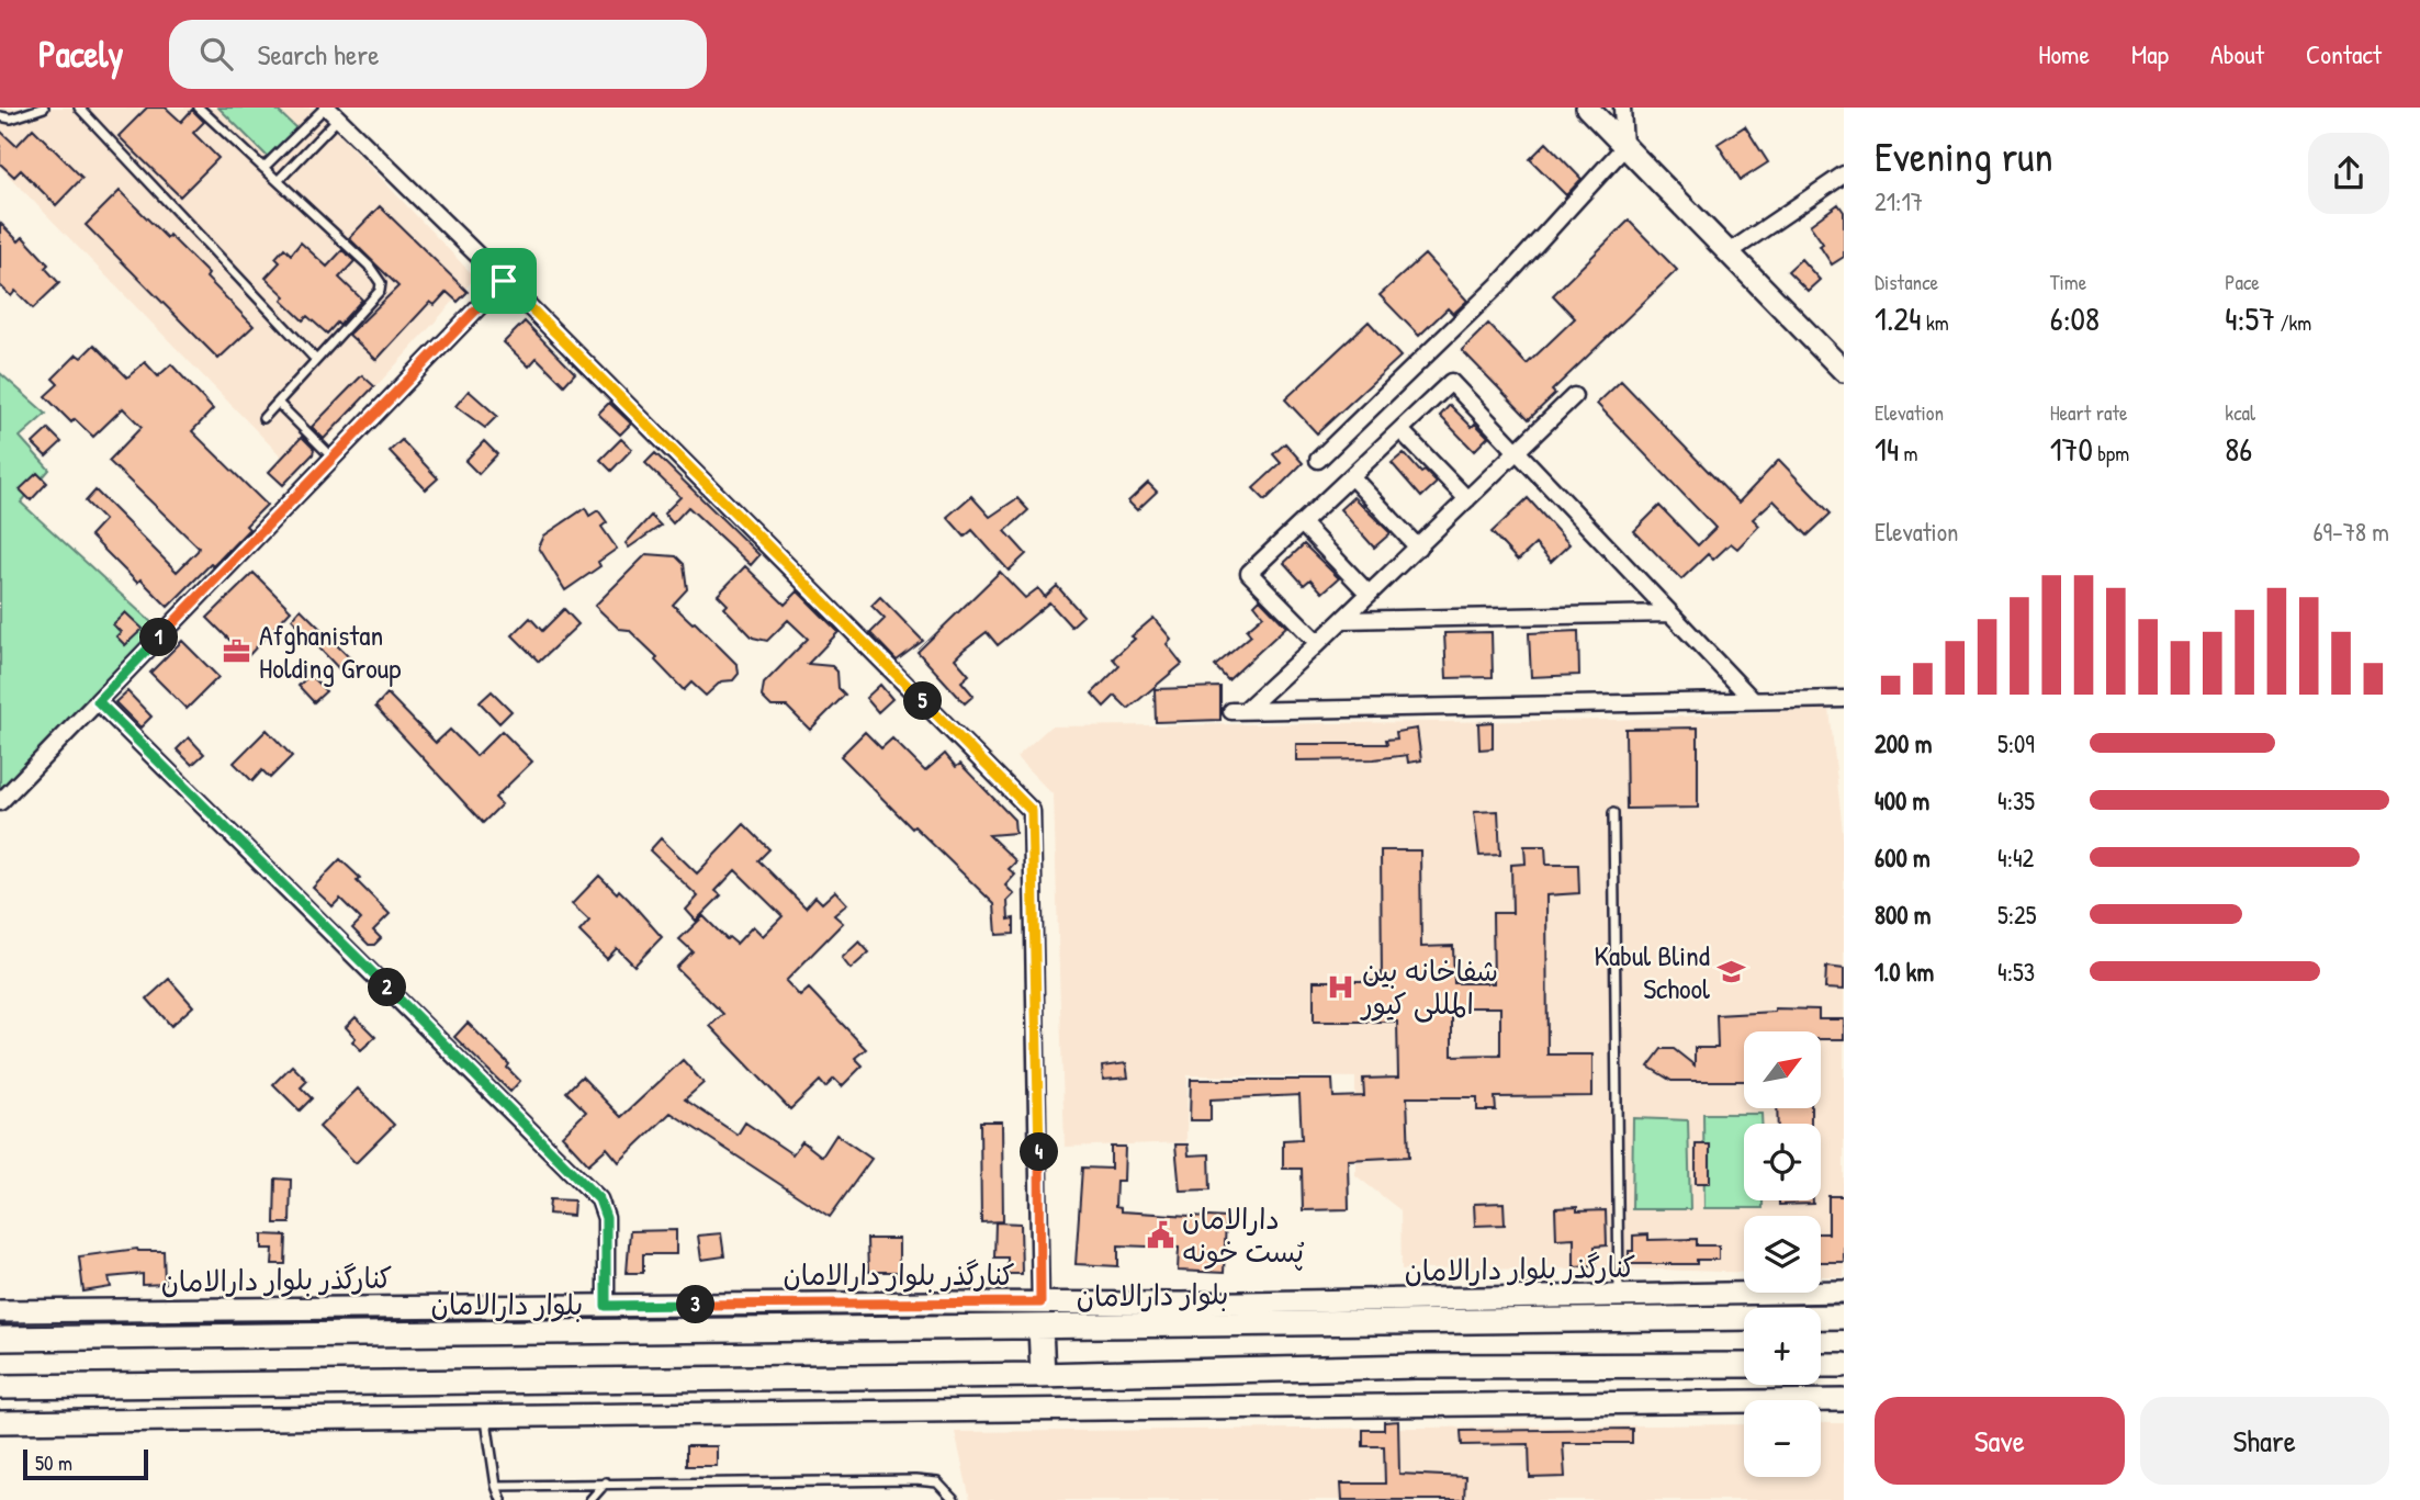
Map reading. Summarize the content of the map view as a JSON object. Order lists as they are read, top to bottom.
{
  "streets": {
    "main road": ["بلوار دارالامان"],
    "street": ["کنارگذر بلوار دارالامان"]
  },
  "places": {
    "office": ["Afghanistan Holding Group"],
    "school or university": ["Kabul Blind School"],
    "hospital": ["شفاخانه بین المللی کیور"],
    "public building": ["دارالامان پُست خونه"]
  },
  "scale_bar": "50 m",
  "north": "top right",
  "page": {
    "header": "Pacely",
    "search": "Search here",
    "nav": [
      "Home",
      "Map",
      "About",
      "Contact"
    ],
    "heading": ["Evening run", "21:17"],
    "stats": [
      ["Distance", "1.24 km"],
      ["Time", "6:08"],
      ["Pace", "4:57 /km"],
      ["Elevation", "14 m"],
      ["Heart rate", "170 bpm"],
      ["kcal", "86"]
    ],
    "chart": ["Elevation", "69–78 m"],
    "pins": [
      "1",
      "5",
      "2",
      "4",
      "3"
    ],
    "list": [
      {
        "name": "200 m",
        "note": "5:09"
      },
      {
        "name": "400 m",
        "note": "4:35"
      },
      {
        "name": "600 m",
        "note": "4:42"
      },
      {
        "name": "800 m",
        "note": "5:25"
      },
      {
        "name": "1.0 km",
        "note": "4:53"
      }
    ],
    "map_buttons": ["+", "−"],
    "buttons": ["Save", "Share"],
    "scale": "50 m"
  }
}
